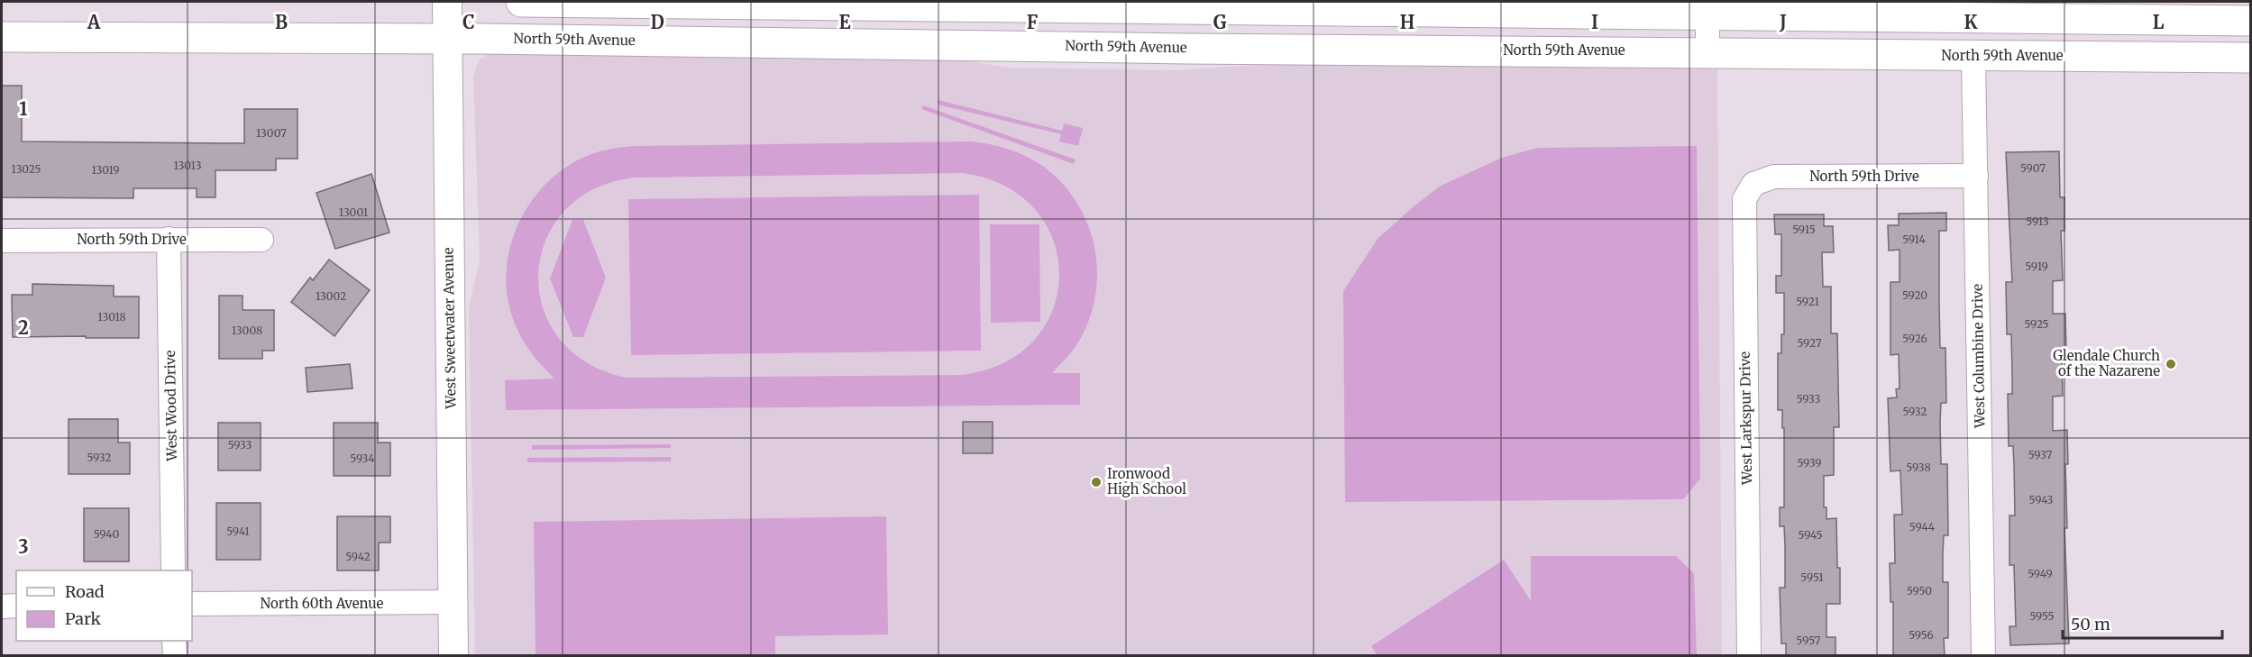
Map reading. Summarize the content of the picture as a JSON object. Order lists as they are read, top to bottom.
{
  "streets": {
    "main road": ["North 59th Avenue"],
    "street": [
      "North 59th Drive",
      "West Sweetwater Avenue",
      "West Columbine Drive",
      "West Wood Drive",
      "West Larkspur Drive",
      "North 60th Avenue"
    ]
  },
  "crossings": [
    ["North 59th Avenue", "West Sweetwater Avenue"],
    ["North 59th Avenue", "West Columbine Drive"],
    ["North 59th Drive", "West Columbine Drive"],
    ["North 59th Drive", "West Wood Drive"],
    ["North 59th Drive", "West Larkspur Drive"],
    ["West Sweetwater Avenue", "North 60th Avenue"]
  ],
  "places": ["Glendale Church of the Nazarene", "Ironwood High School"],
  "house_numbers": [
    "13007",
    "13013",
    "5907",
    "13025",
    "13019",
    "13001",
    "5913",
    "5915",
    "5914",
    "5919",
    "5920",
    "13002",
    "5921",
    "13018",
    "5925",
    "13008",
    "5926",
    "5927",
    "5933",
    "5932",
    "5933",
    "5937",
    "5932",
    "5934",
    "5939",
    "5938",
    "5943",
    "5944",
    "5941",
    "5940",
    "5945",
    "5942",
    "5949",
    "5951",
    "5950",
    "5955",
    "5956",
    "5957"
  ],
  "legend": ["Road", "Park"],
  "scale_bar": "50 m",
  "grid": {
    "columns": [
      "A",
      "B",
      "C",
      "D",
      "E",
      "F",
      "G",
      "H",
      "I",
      "J",
      "K",
      "L"
    ],
    "rows": ["1", "2", "3"]
  }
}
